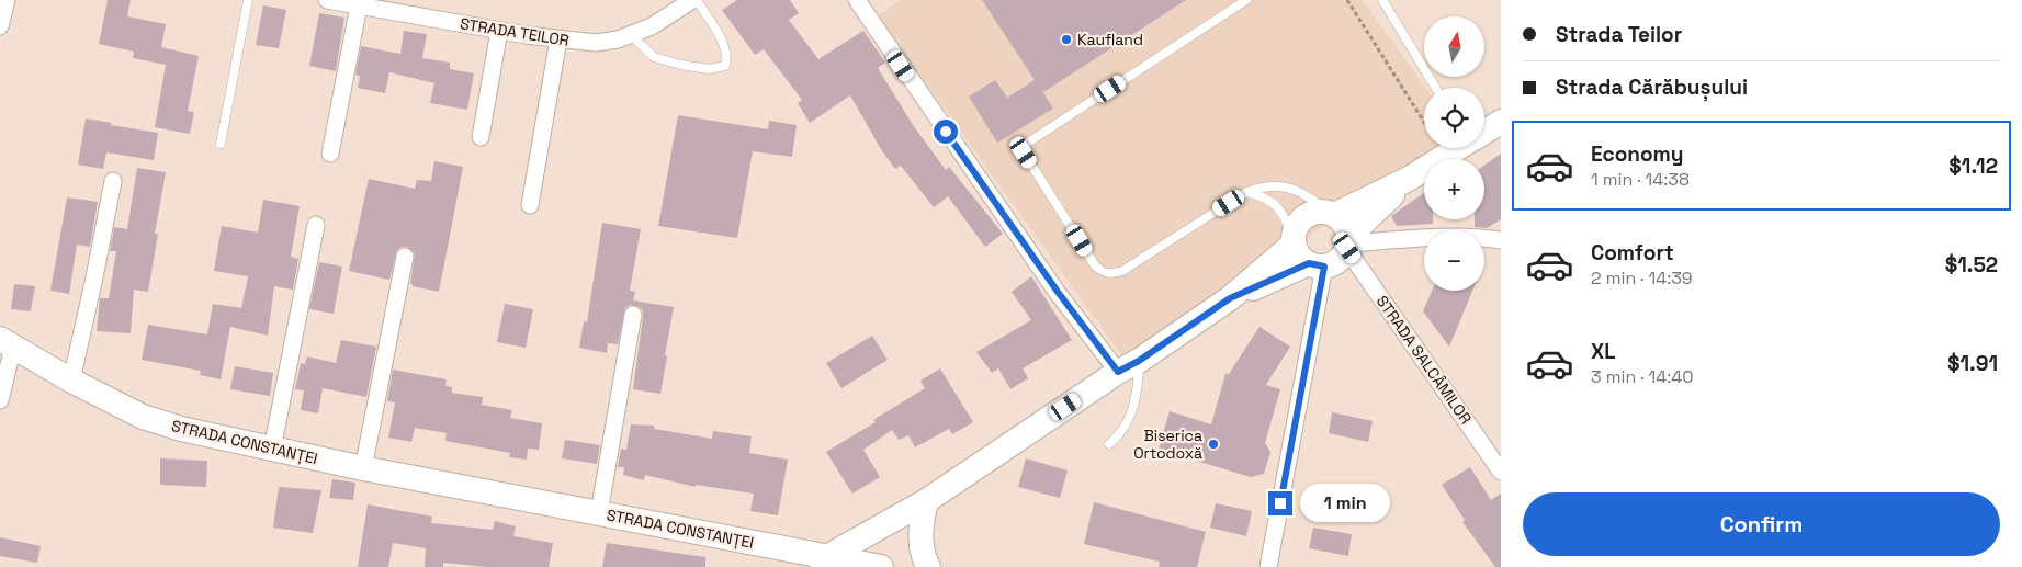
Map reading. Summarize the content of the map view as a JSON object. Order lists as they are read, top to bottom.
{
  "streets": {
    "street": ["STRADA TEILOR", "STRADA SALCÂMILOR", "STRADA CONSTANȚEI"]
  },
  "places": ["Kaufland", "Biserica Ortodoxă"],
  "north": "top",
  "page": {
    "banner": ["Strada Teilor", "Strada Cărăbușului"],
    "map_buttons": ["+", "−"],
    "list": [
      {
        "name": "Economy",
        "note": "1 min · 14:38",
        "value": "$1.12"
      },
      {
        "name": "Comfort",
        "note": "2 min · 14:39",
        "value": "$1.52"
      },
      {
        "name": "XL",
        "note": "3 min · 14:40",
        "value": "$1.91"
      }
    ],
    "buttons": "Confirm",
    "bubble": "1 min"
  }
}
